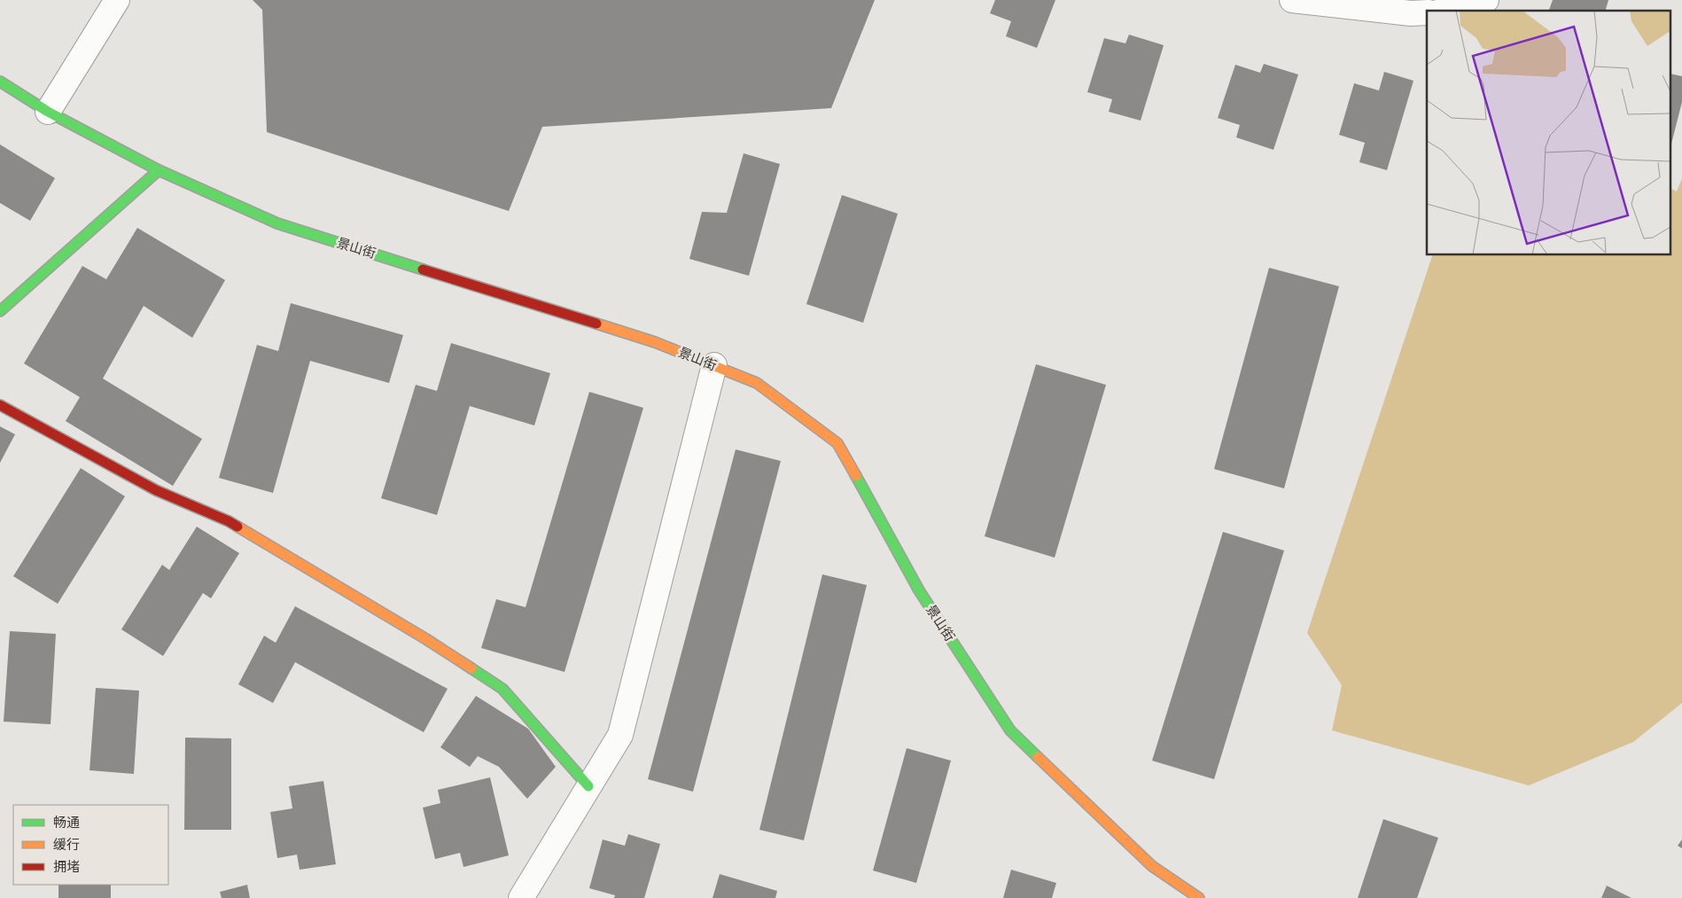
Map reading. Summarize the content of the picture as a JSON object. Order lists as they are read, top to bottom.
{
  "streets": {
    "street": ["景山街"]
  },
  "legend": ["畅通", "缓行", "拥堵"]
}
